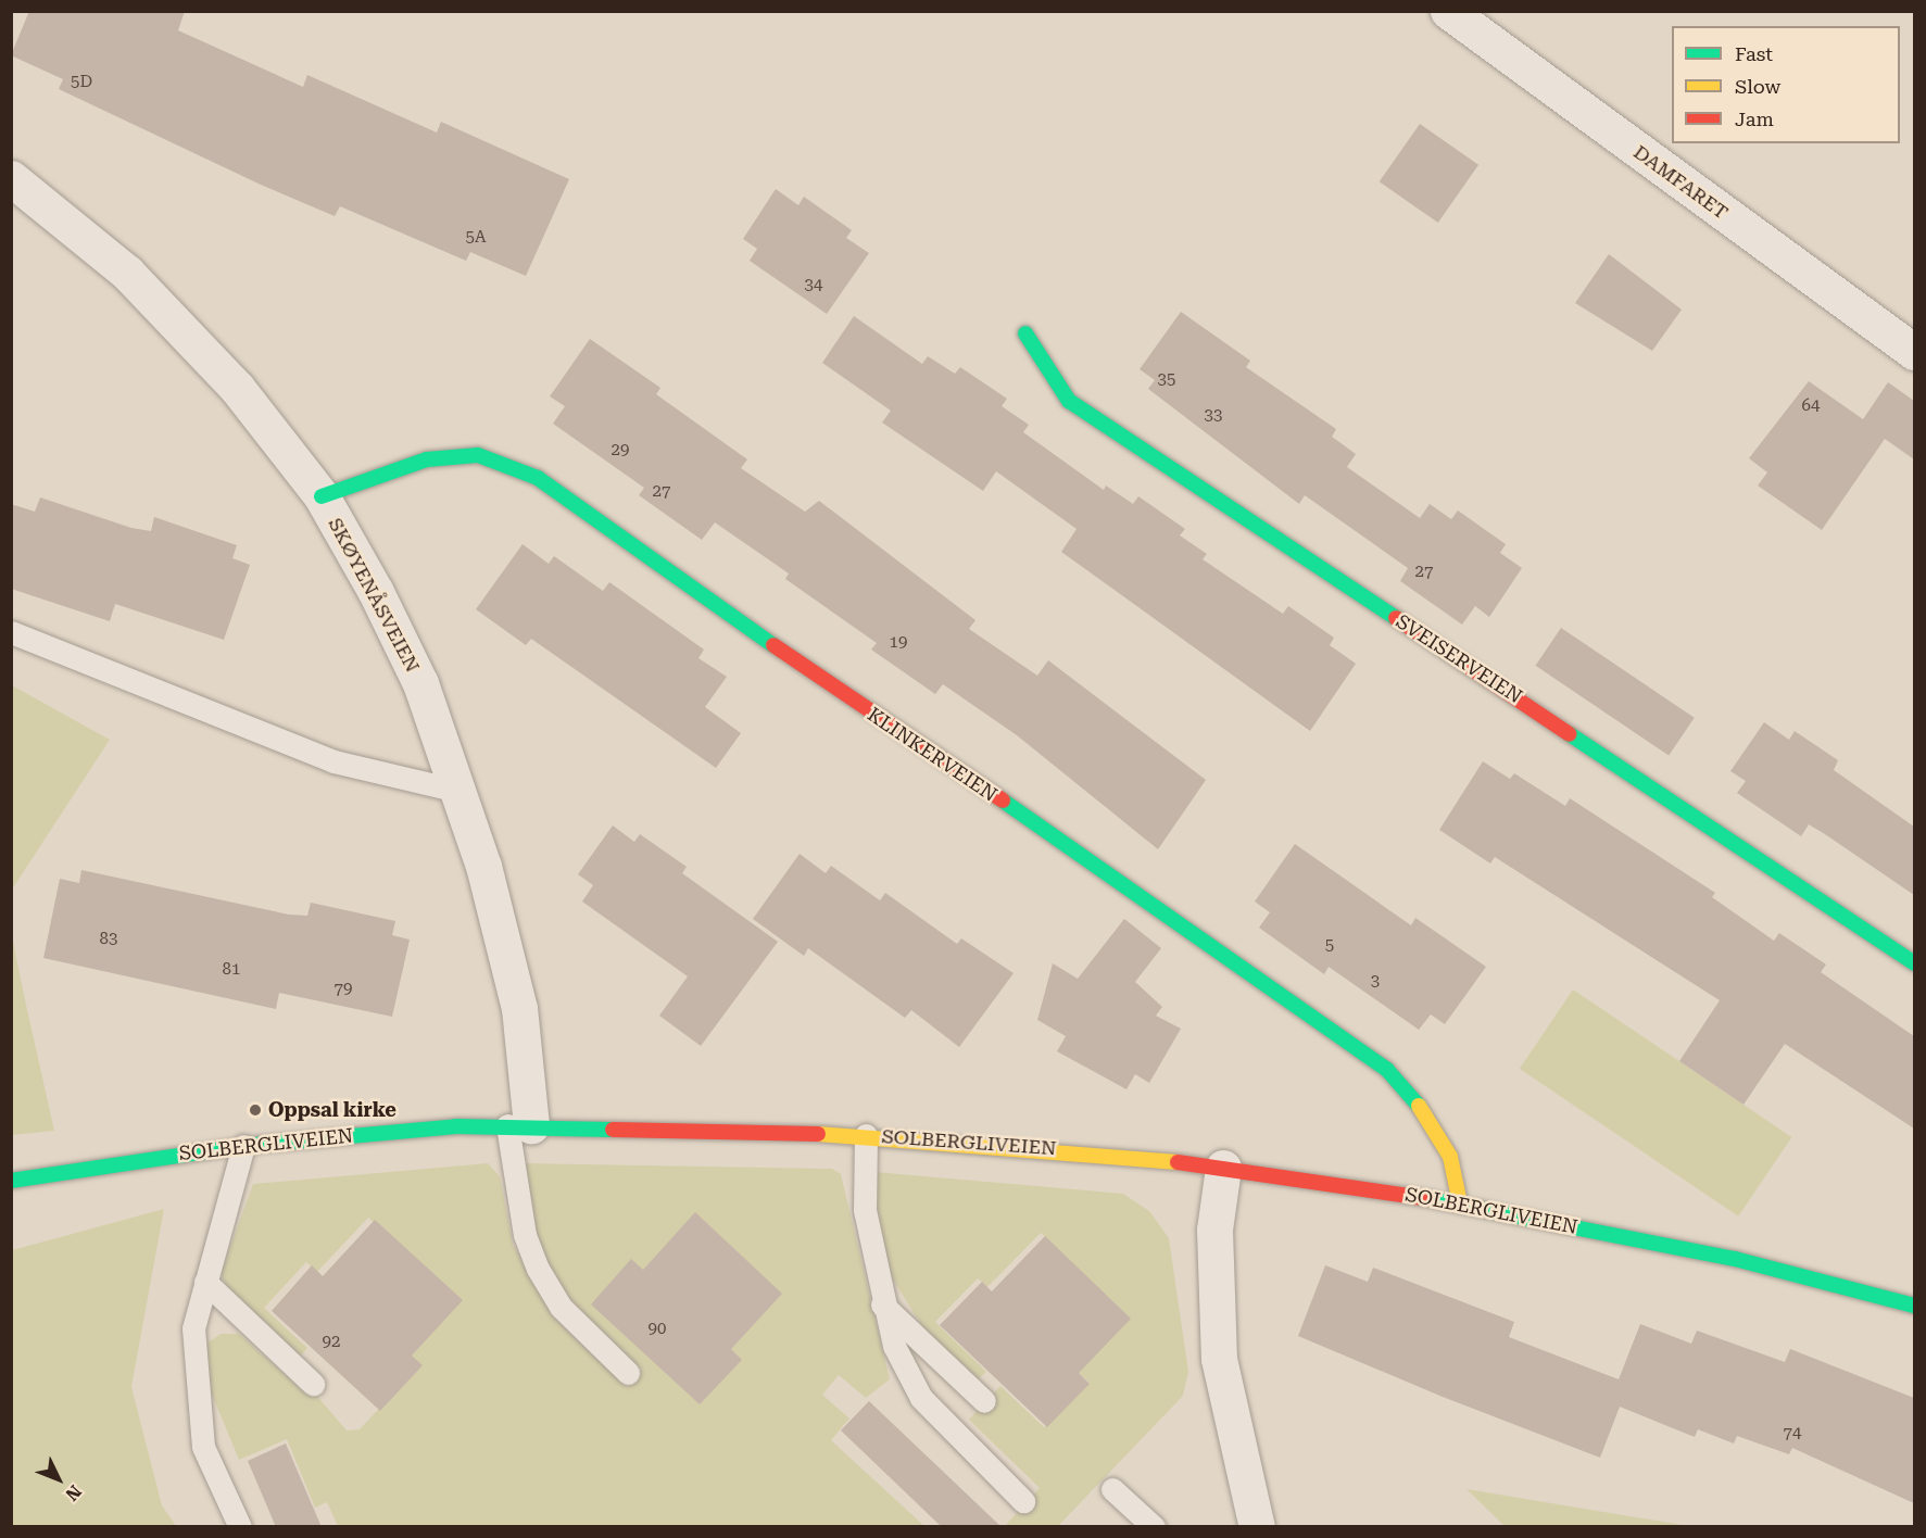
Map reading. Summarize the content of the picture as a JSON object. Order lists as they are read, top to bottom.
{
  "streets": {
    "street": [
      "DAMFARET",
      "SKØYENÅSVEIEN",
      "SVEISERVEIEN",
      "KLINKERVEIEN",
      "SOLBERGLIVEIEN"
    ]
  },
  "crossings": [
    ["SKØYENÅSVEIEN", "KLINKERVEIEN"],
    ["SKØYENÅSVEIEN", "SOLBERGLIVEIEN"],
    ["KLINKERVEIEN", "SOLBERGLIVEIEN"]
  ],
  "places": ["Oppsal kirke"],
  "house_numbers": [
    "5D",
    "5A",
    "34",
    "35",
    "64",
    "33",
    "29",
    "27",
    "27",
    "19",
    "83",
    "5",
    "81",
    "3",
    "79",
    "90",
    "92",
    "74"
  ],
  "legend": ["Fast", "Slow", "Jam"],
  "north": "bottom right"
}
